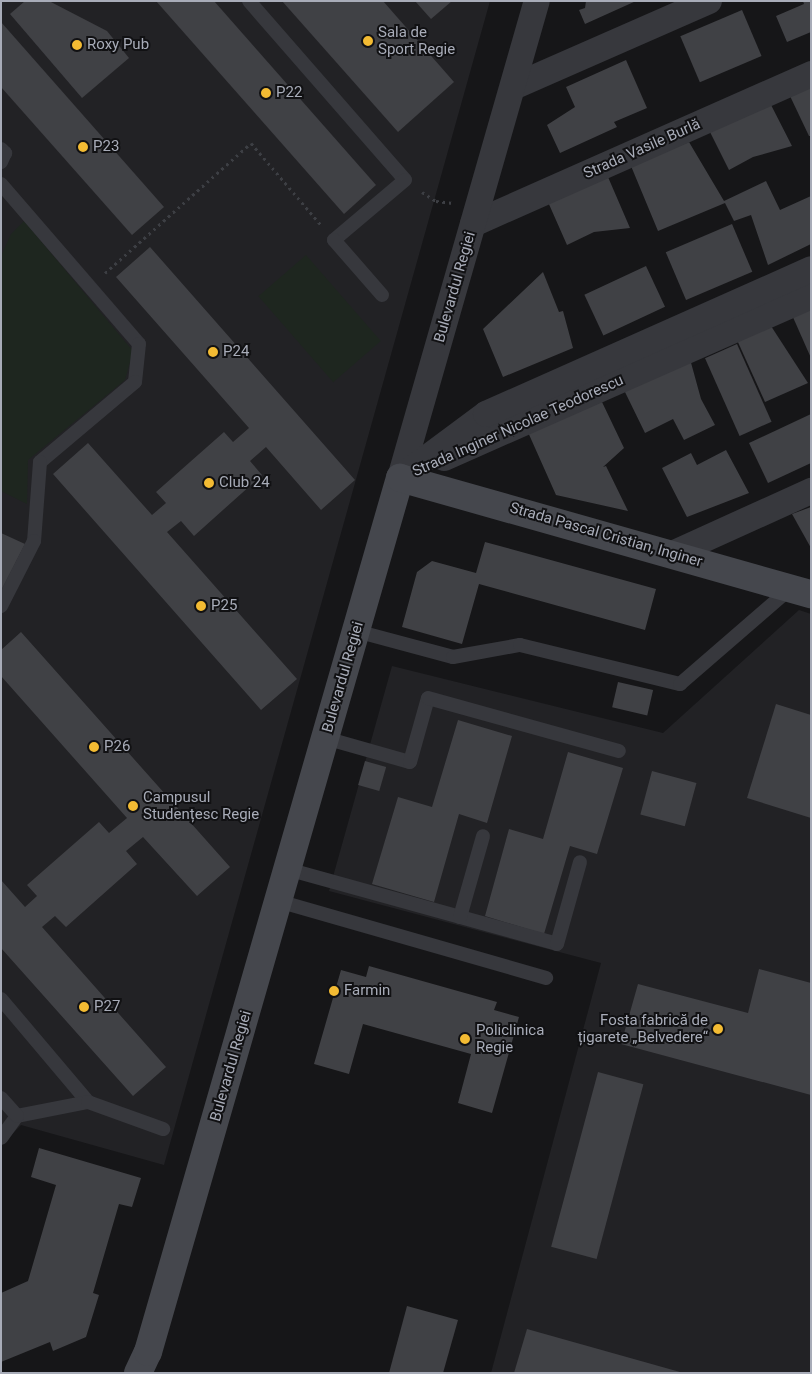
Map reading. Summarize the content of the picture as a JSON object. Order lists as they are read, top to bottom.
{
  "streets": {
    "street": [
      "Strada Vasile Burlă",
      "Bulevardul Regiei",
      "Strada Inginer Nicolae Teodorescu",
      "Strada Pascal Cristian, Inginer"
    ]
  },
  "crossings": [
    ["Strada Vasile Burlă", "Bulevardul Regiei"],
    ["Bulevardul Regiei", "Strada Inginer Nicolae Teodorescu"],
    ["Bulevardul Regiei", "Strada Pascal Cristian, Inginer"],
    ["Strada Inginer Nicolae Teodorescu", "Strada Pascal Cristian, Inginer"]
  ],
  "places": [
    "Sala de Sport Regie",
    "Roxy Pub",
    "P22",
    "P23",
    "P24",
    "Club 24",
    "P25",
    "P26",
    "Campusul Studențesc Regie",
    "Farmin",
    "P27",
    "Fosta fabrică de țigarete „Belvedere“",
    "Policlinica Regie"
  ]
}
